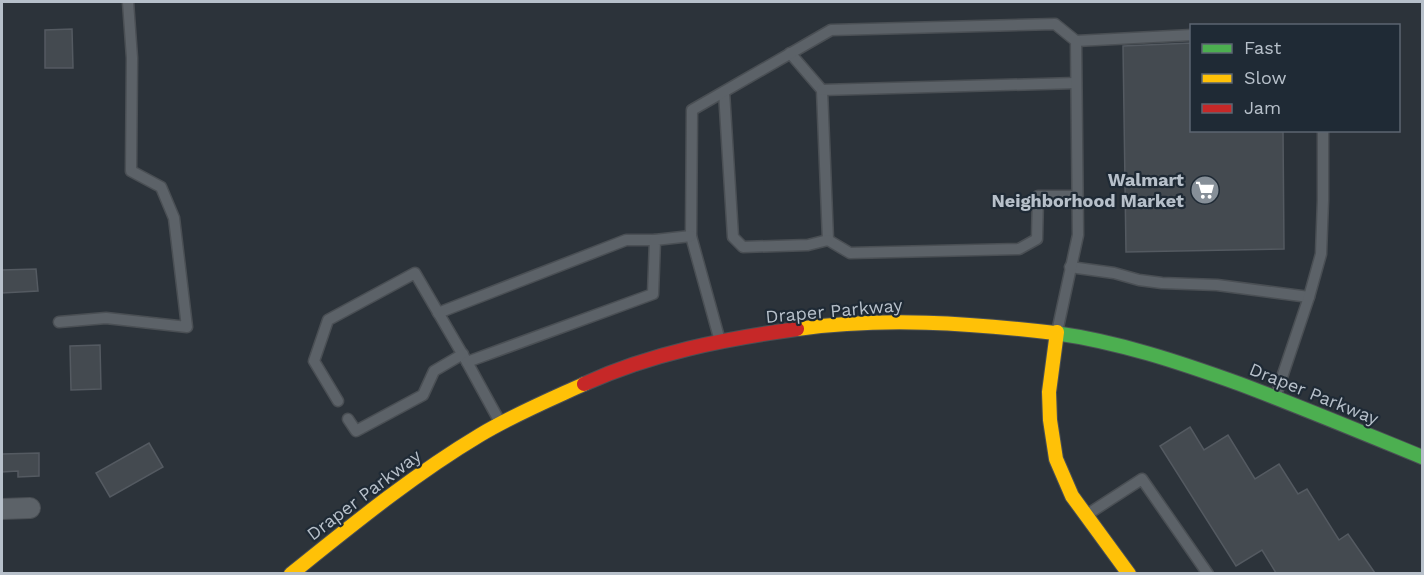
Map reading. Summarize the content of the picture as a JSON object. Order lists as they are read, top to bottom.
{
  "streets": {
    "main road": ["Draper Parkway"]
  },
  "places": {
    "supermarket": ["Walmart Neighborhood Market"]
  },
  "legend": ["Fast", "Slow", "Jam"]
}
